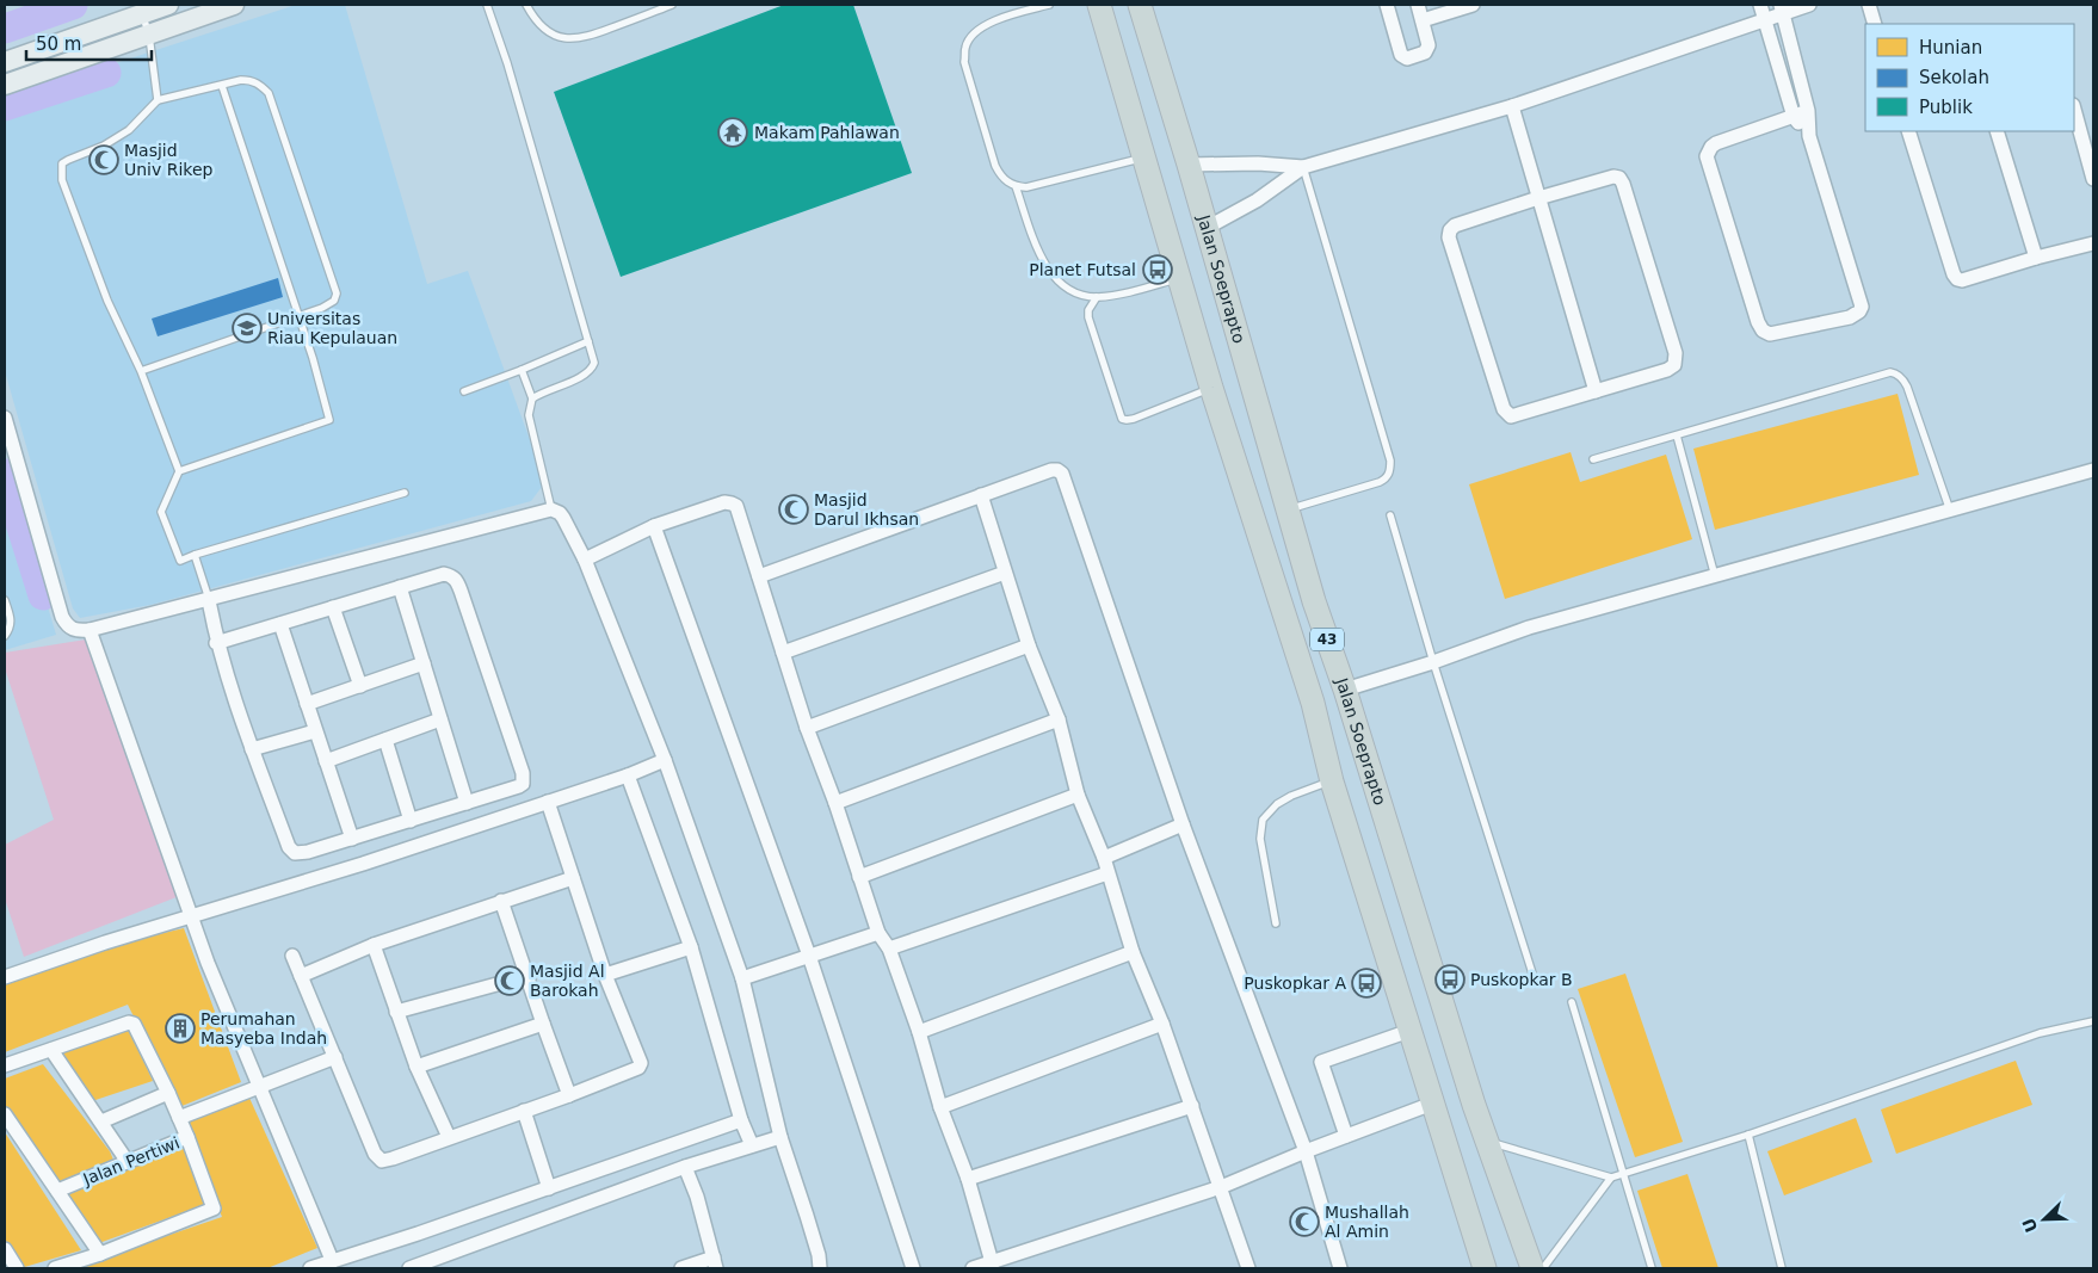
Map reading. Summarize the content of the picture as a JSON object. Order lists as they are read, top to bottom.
{
  "streets": {
    "highway": ["Jalan Soeprapto", "43"],
    "street": ["Jalan Pertiwi"]
  },
  "places": {
    "temple": ["Makam Pahlawan"],
    "mosque": [
      "Masjid Univ Rikep",
      "Masjid Darul Ikhsan",
      "Masjid Al Barokah",
      "Mushallah Al Amin"
    ],
    "bus stop": ["Planet Futsal", "Puskopkar B", "Puskopkar A"],
    "school or university": ["Universitas Riau Kepulauan"],
    "building": ["Perumahan Masyeba Indah"]
  },
  "legend": ["Hunian", "Sekolah", "Publik"],
  "scale_bar": "50 m",
  "north": "bottom left"
}
